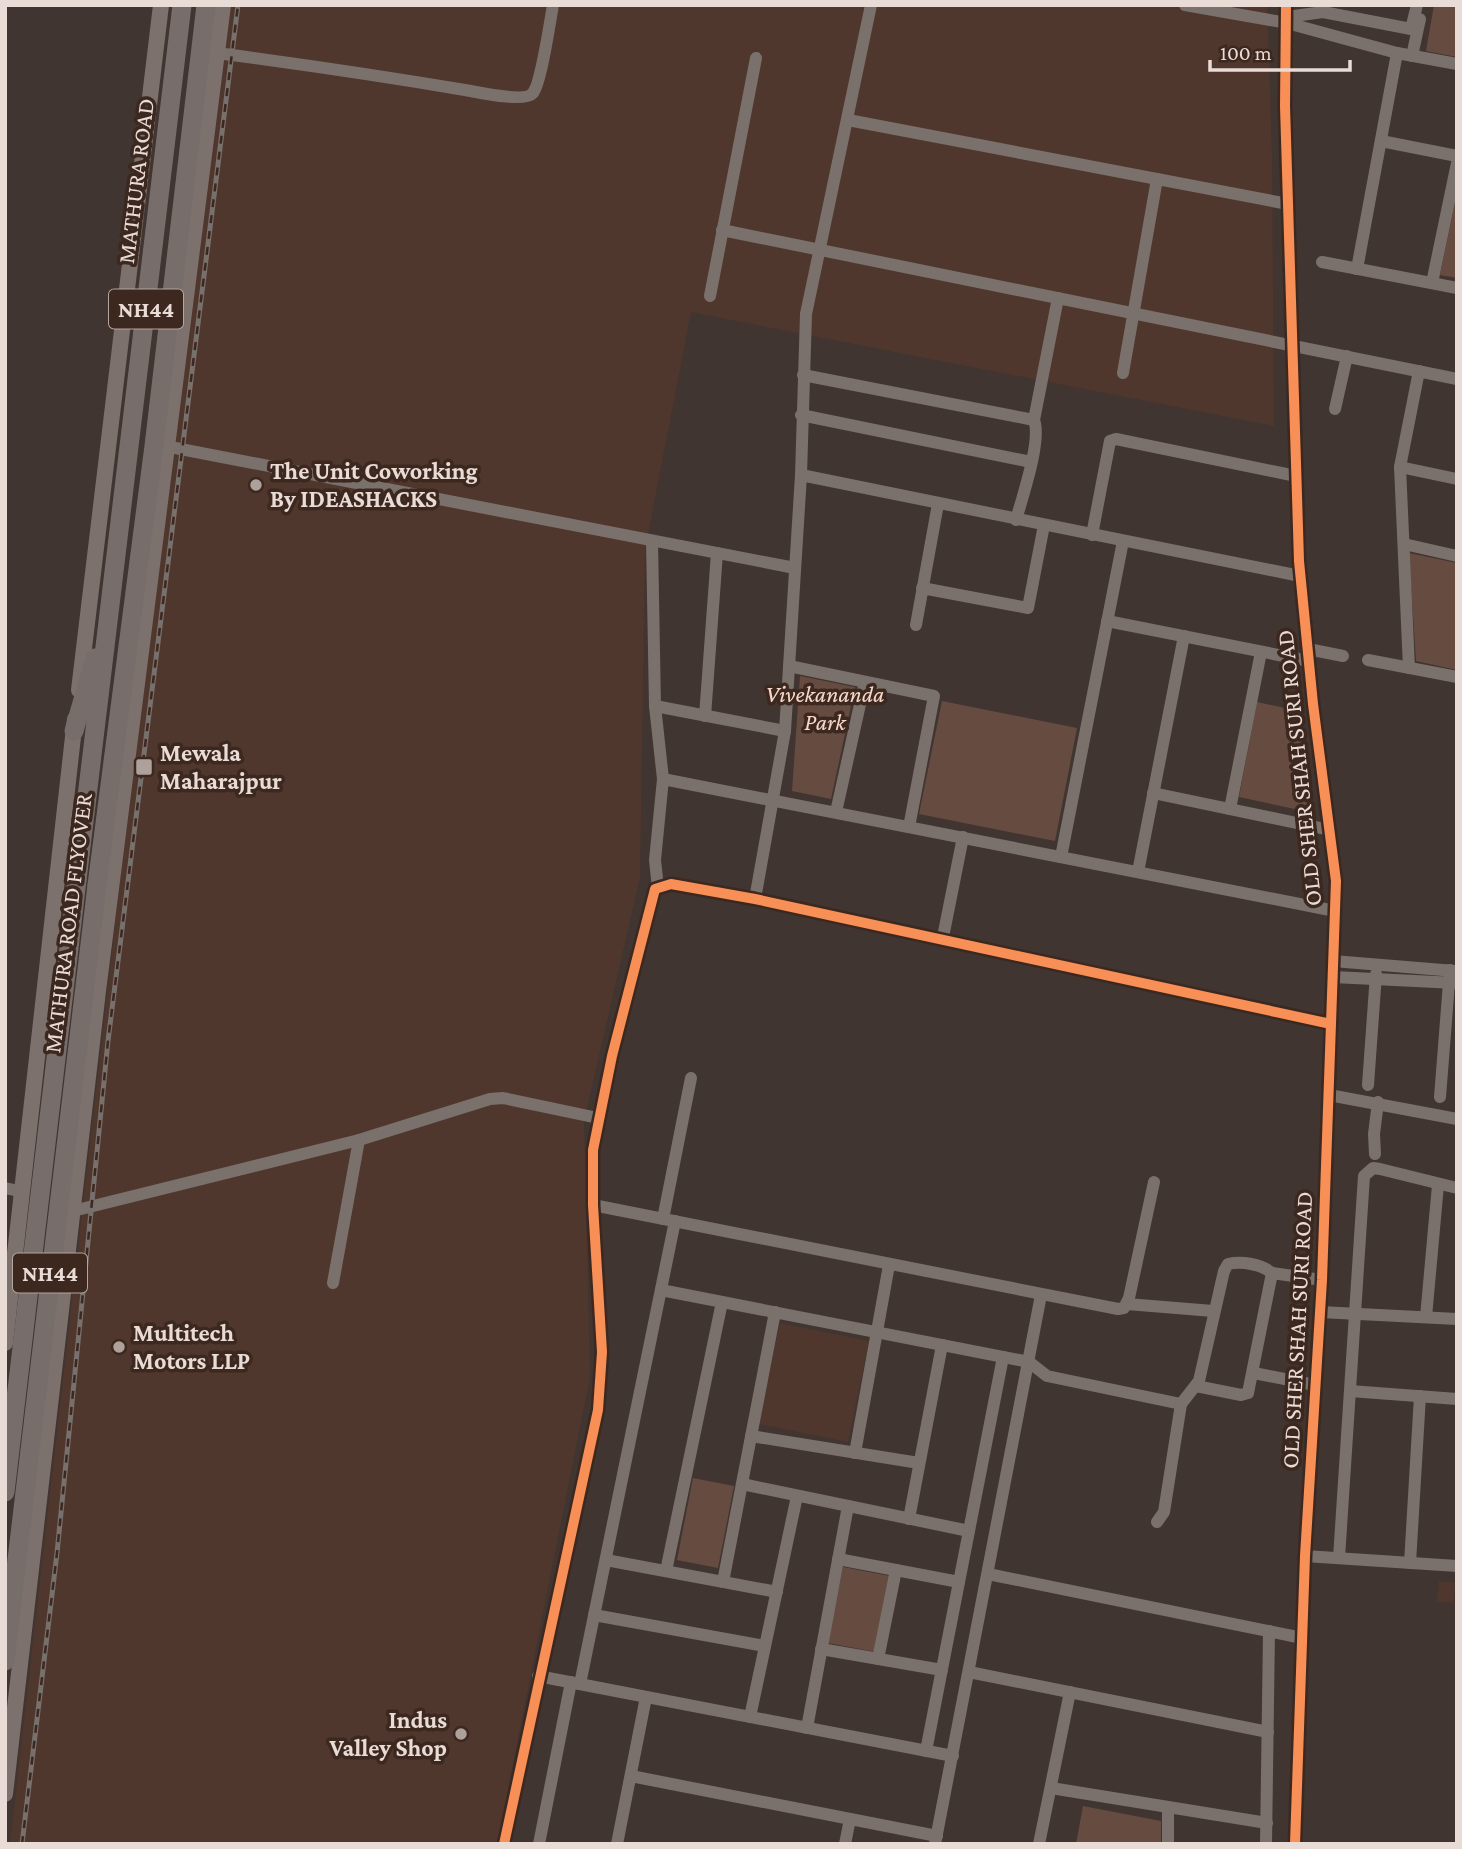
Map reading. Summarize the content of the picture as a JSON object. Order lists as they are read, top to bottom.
{
  "streets": {
    "highway": ["MATHURA ROAD", "NH44", "MATHURA ROAD FLYOVER"],
    "street": ["OLD SHER SHAH SURI ROAD"]
  },
  "crossings": [
    ["MATHURA ROAD", "MATHURA ROAD FLYOVER"]
  ],
  "parks": ["Vivekananda Park"],
  "places": {
    "other": ["The Unit Coworking By IDEASHACKS", "Multitech Motors LLP", "Indus Valley Shop"],
    "transit": ["Mewala Maharajpur"]
  },
  "scale_bar": "100 m"
}
